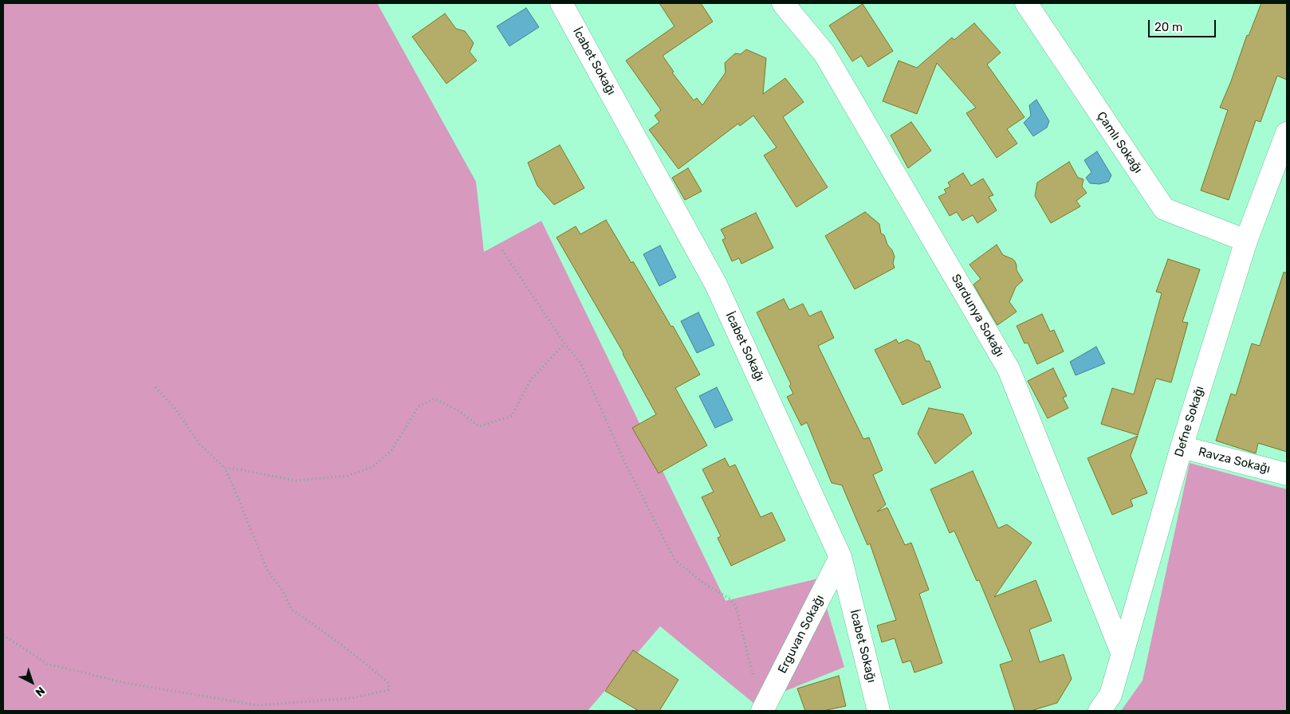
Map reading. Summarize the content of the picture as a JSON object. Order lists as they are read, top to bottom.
{
  "streets": {
    "street": [
      "İcabet Sokağı",
      "Çamlı Sokağı",
      "Sardunya Sokağı",
      "Defne Sokağı",
      "Ravza Sokağı",
      "Erguvan Sokağı"
    ]
  },
  "crossings": [
    ["İcabet Sokağı", "Erguvan Sokağı"],
    ["Çamlı Sokağı", "Defne Sokağı"],
    ["Sardunya Sokağı", "Defne Sokağı"],
    ["Defne Sokağı", "Ravza Sokağı"]
  ],
  "scale_bar": "20 m",
  "north": "bottom right"
}
